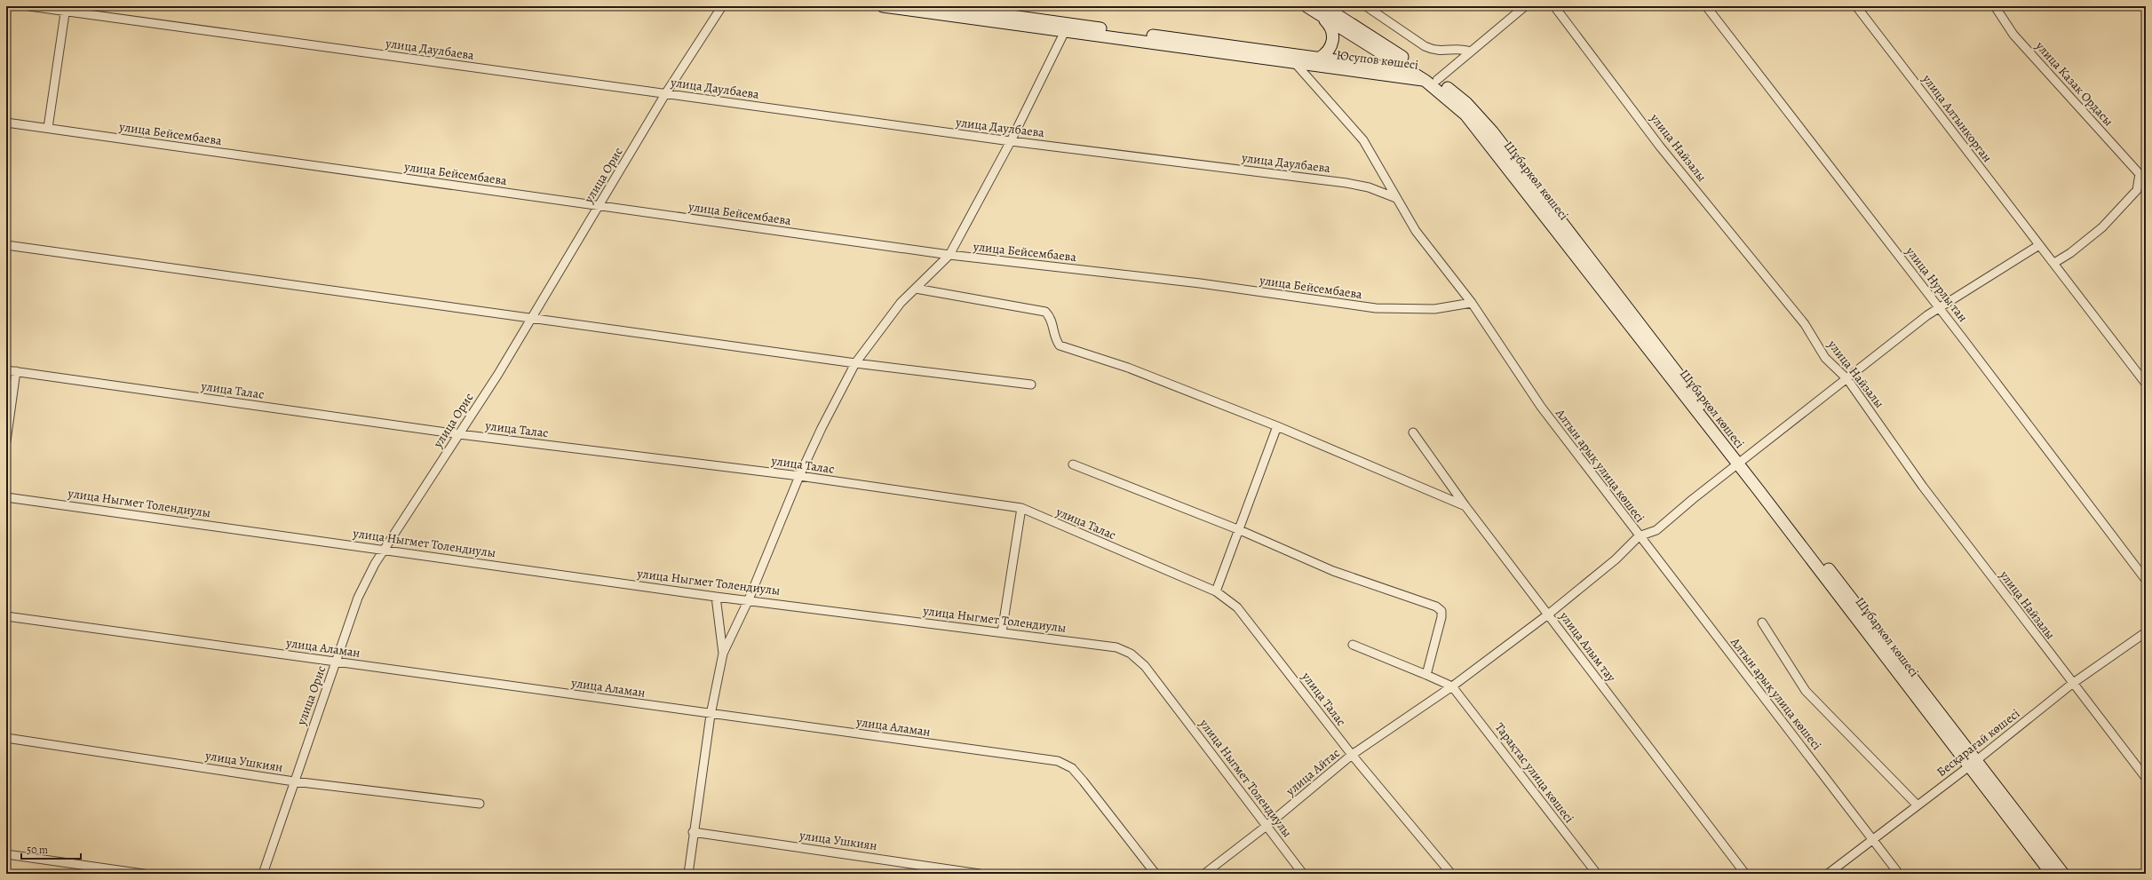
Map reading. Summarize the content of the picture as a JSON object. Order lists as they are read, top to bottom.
{
  "streets": {
    "street": [
      "улица Даулбаева",
      "Юсупов көшесі",
      "улица Казак Ордасы",
      "улица Алтынкорган",
      "улица Бейсембаева",
      "улица Найзалы",
      "улица Орис",
      "Шұбаркөл көшесі",
      "улица Нурлы тан",
      "улица Талас",
      "Алтын арық улица көшесі",
      "улица Ныгмет Толендиулы",
      "улица Алым тау",
      "улица Аламан",
      "Бесқарағай көшесі",
      "улица Ушкиян",
      "улица Айтас",
      "Тарақтас улица көшесі"
    ]
  },
  "crossings": [
    ["улица Даулбаева", "улица Орис"],
    ["улица Даулбаева", "Алтын арық улица көшесі"],
    ["Юсупов көшесі", "Шұбаркөл көшесі"],
    ["Юсупов көшесі", "Алтын арық улица көшесі"],
    ["улица Казак Ордасы", "улица Алтынкорган"],
    ["улица Бейсембаева", "улица Орис"],
    ["улица Бейсембаева", "Алтын арық улица көшесі"],
    ["улица Найзалы", "Бесқарағай көшесі"],
    ["улица Орис", "улица Талас"],
    ["улица Орис", "улица Ныгмет Толендиулы"],
    ["улица Орис", "улица Аламан"],
    ["улица Орис", "улица Ушкиян"],
    ["Шұбаркөл көшесі", "Бесқарағай көшесі"],
    ["улица Талас", "улица Айтас"],
    ["Алтын арық улица көшесі", "Бесқарағай көшесі"],
    ["Алтын арық улица көшесі", "улица Айтас"],
    ["улица Ныгмет Толендиулы", "улица Айтас"],
    ["улица Алым тау", "улица Айтас"],
    ["улица Айтас", "Тарақтас улица көшесі"]
  ],
  "scale_bar": "50 m"
}
